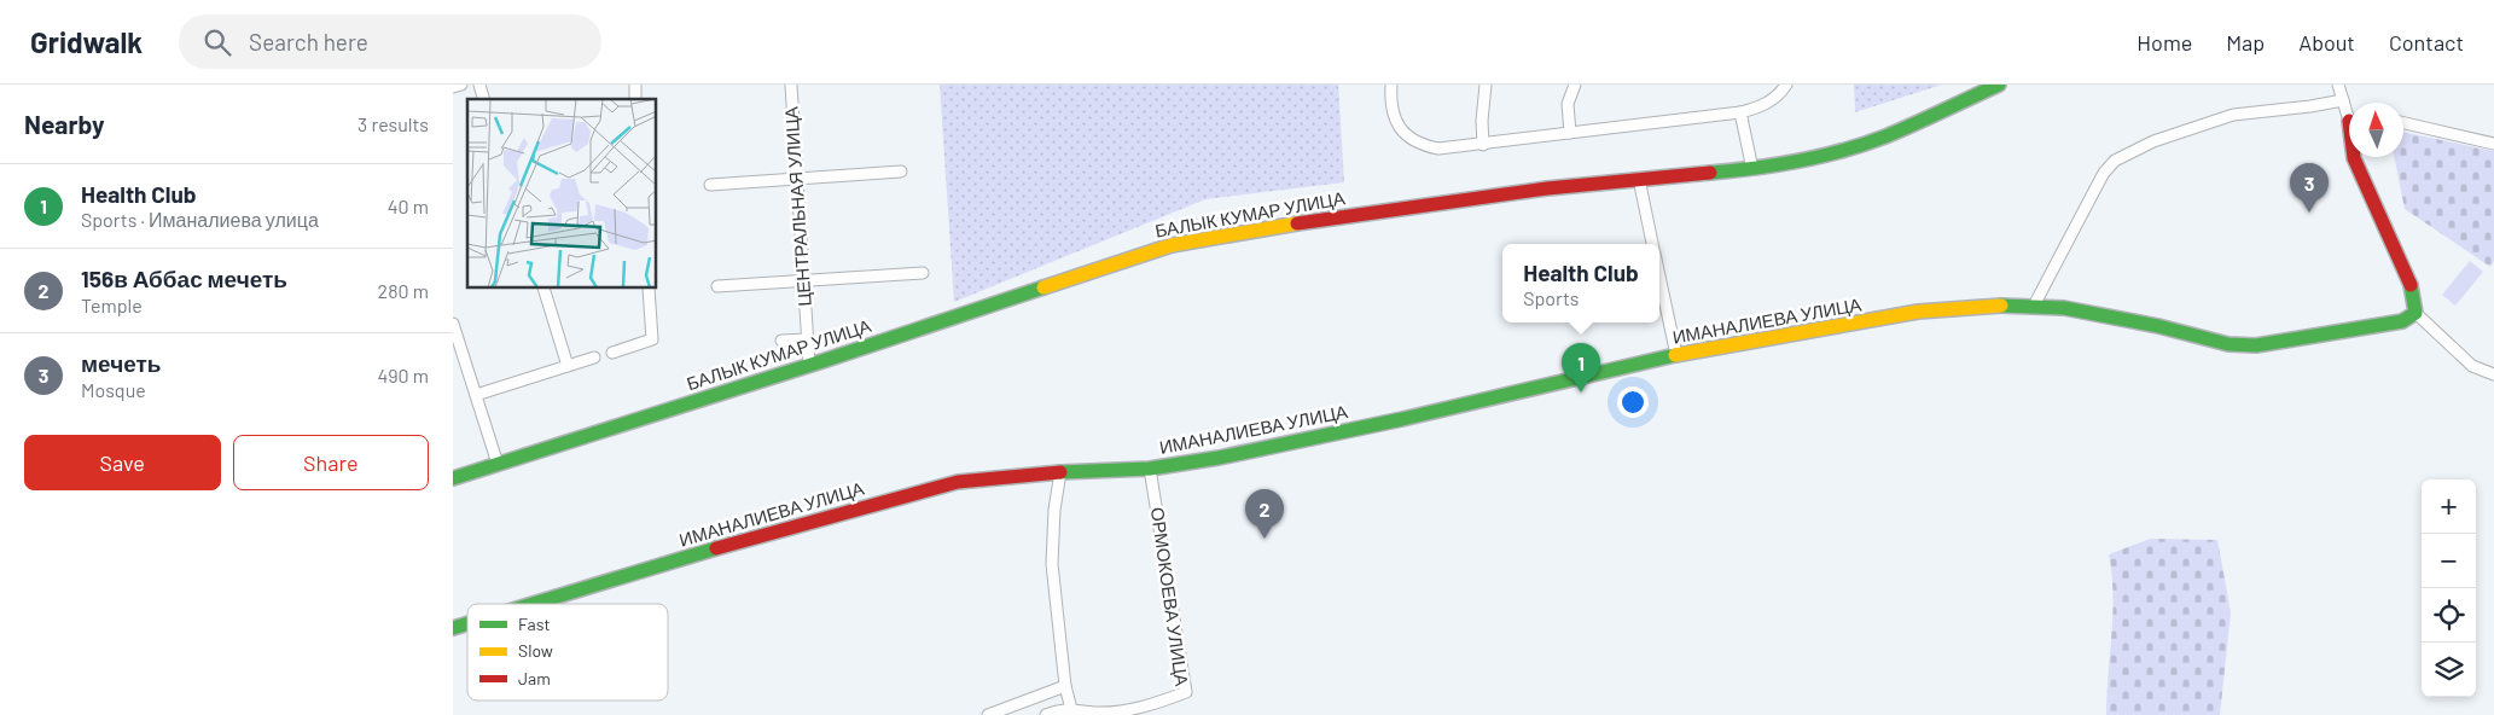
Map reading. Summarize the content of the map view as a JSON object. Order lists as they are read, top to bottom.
{
  "streets": {
    "street": [
      "ЦЕНТРАЛЬНАЯ УЛИЦА",
      "БАЛЫК КУМАР УЛИЦА",
      "ИМАНАЛИЕВА УЛИЦА",
      "ОРМОКОЕВА УЛИЦА"
    ]
  },
  "crossings": [
    ["ЦЕНТРАЛЬНАЯ УЛИЦА", "БАЛЫК КУМАР УЛИЦА"],
    ["ИМАНАЛИЕВА УЛИЦА", "ОРМОКОЕВА УЛИЦА"]
  ],
  "legend": ["Fast", "Slow", "Jam"],
  "north": "top",
  "page": {
    "header": "Gridwalk",
    "search": "Search here",
    "nav": [
      "Home",
      "Map",
      "About",
      "Contact"
    ],
    "heading": ["Nearby", "3 results"],
    "list": [
      {
        "mark": "1",
        "name": "Health Club",
        "note": "Sports · Иманалиева улица",
        "value": "40 m"
      },
      {
        "mark": "2",
        "name": "156в Аббас мечеть",
        "note": "Temple",
        "value": "280 m"
      },
      {
        "mark": "3",
        "name": "мечеть",
        "note": "Mosque",
        "value": "490 m"
      }
    ],
    "pins": ["3", "1", "2"],
    "popup": ["Health Club", "Sports"],
    "buttons": ["Save", "Share"],
    "map_buttons": ["+", "−"]
  }
}
